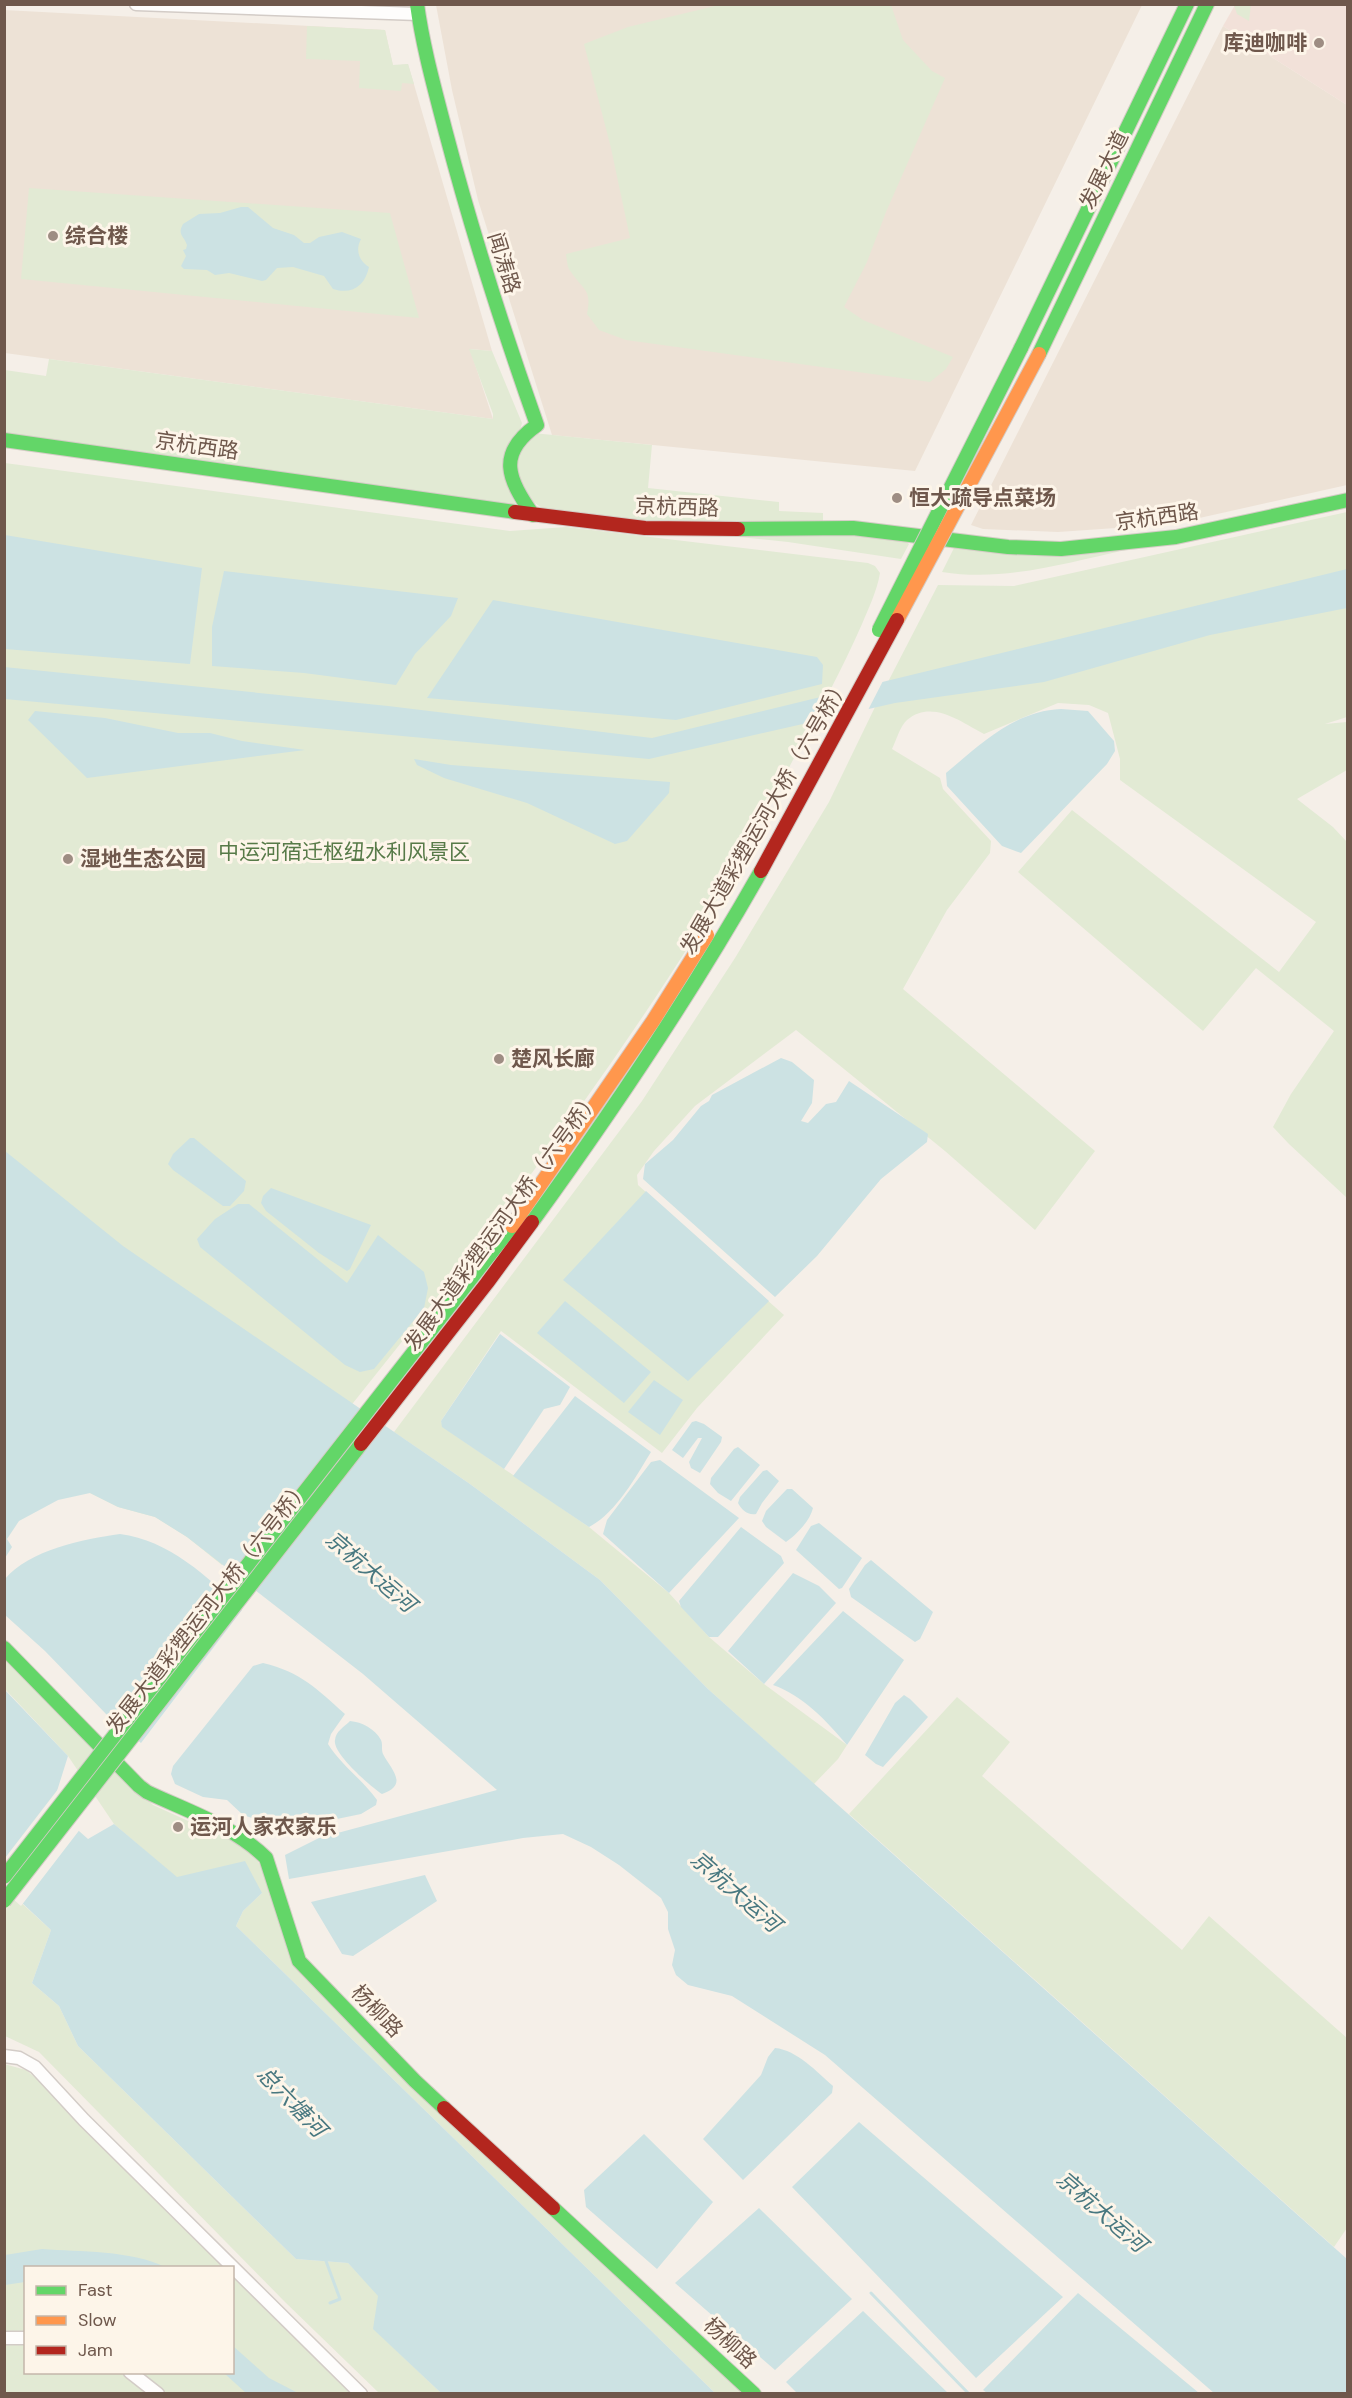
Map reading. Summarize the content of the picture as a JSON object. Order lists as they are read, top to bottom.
{
  "streets": {
    "main road": [
      "发展大道",
      "闻涛路",
      "京杭西路",
      "发展大道彩塑运河大桥（六号桥）",
      "杨柳路"
    ]
  },
  "crossings": [
    ["发展大道", "发展大道彩塑运河大桥（六号桥）"],
    ["闻涛路", "京杭西路"]
  ],
  "water": ["京杭大运河", "总六塘河"],
  "parks": ["中运河宿迁枢纽水利风景区"],
  "places": [
    "库迪咖啡",
    "综合楼",
    "恒大疏导点菜场",
    "湿地生态公园",
    "楚风长廊",
    "运河人家农家乐"
  ],
  "legend": ["Fast", "Slow", "Jam"]
}
